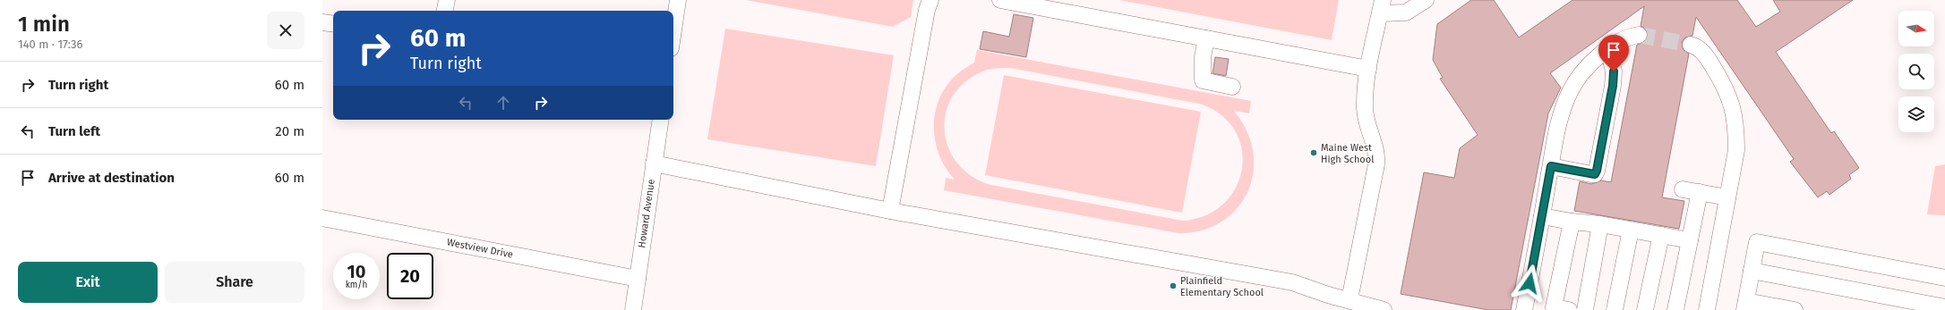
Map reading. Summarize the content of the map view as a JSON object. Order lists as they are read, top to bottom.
{
  "streets": {
    "street": ["Howard Avenue", "Westview Drive"]
  },
  "crossings": [
    ["Howard Avenue", "Westview Drive"]
  ],
  "places": ["Maine West High School", "Plainfield Elementary School"],
  "north": "right",
  "page": {
    "heading": ["1 min", "140 m · 17:36"],
    "turn": ["60 m", "Turn right"],
    "list": [
      {
        "name": "Turn right",
        "value": "60 m"
      },
      {
        "name": "Turn left",
        "value": "20 m"
      },
      {
        "name": "Arrive at destination",
        "value": "60 m"
      }
    ],
    "speed": "10 km/h",
    "limit": "20",
    "buttons": ["Exit", "Share"]
  }
}
